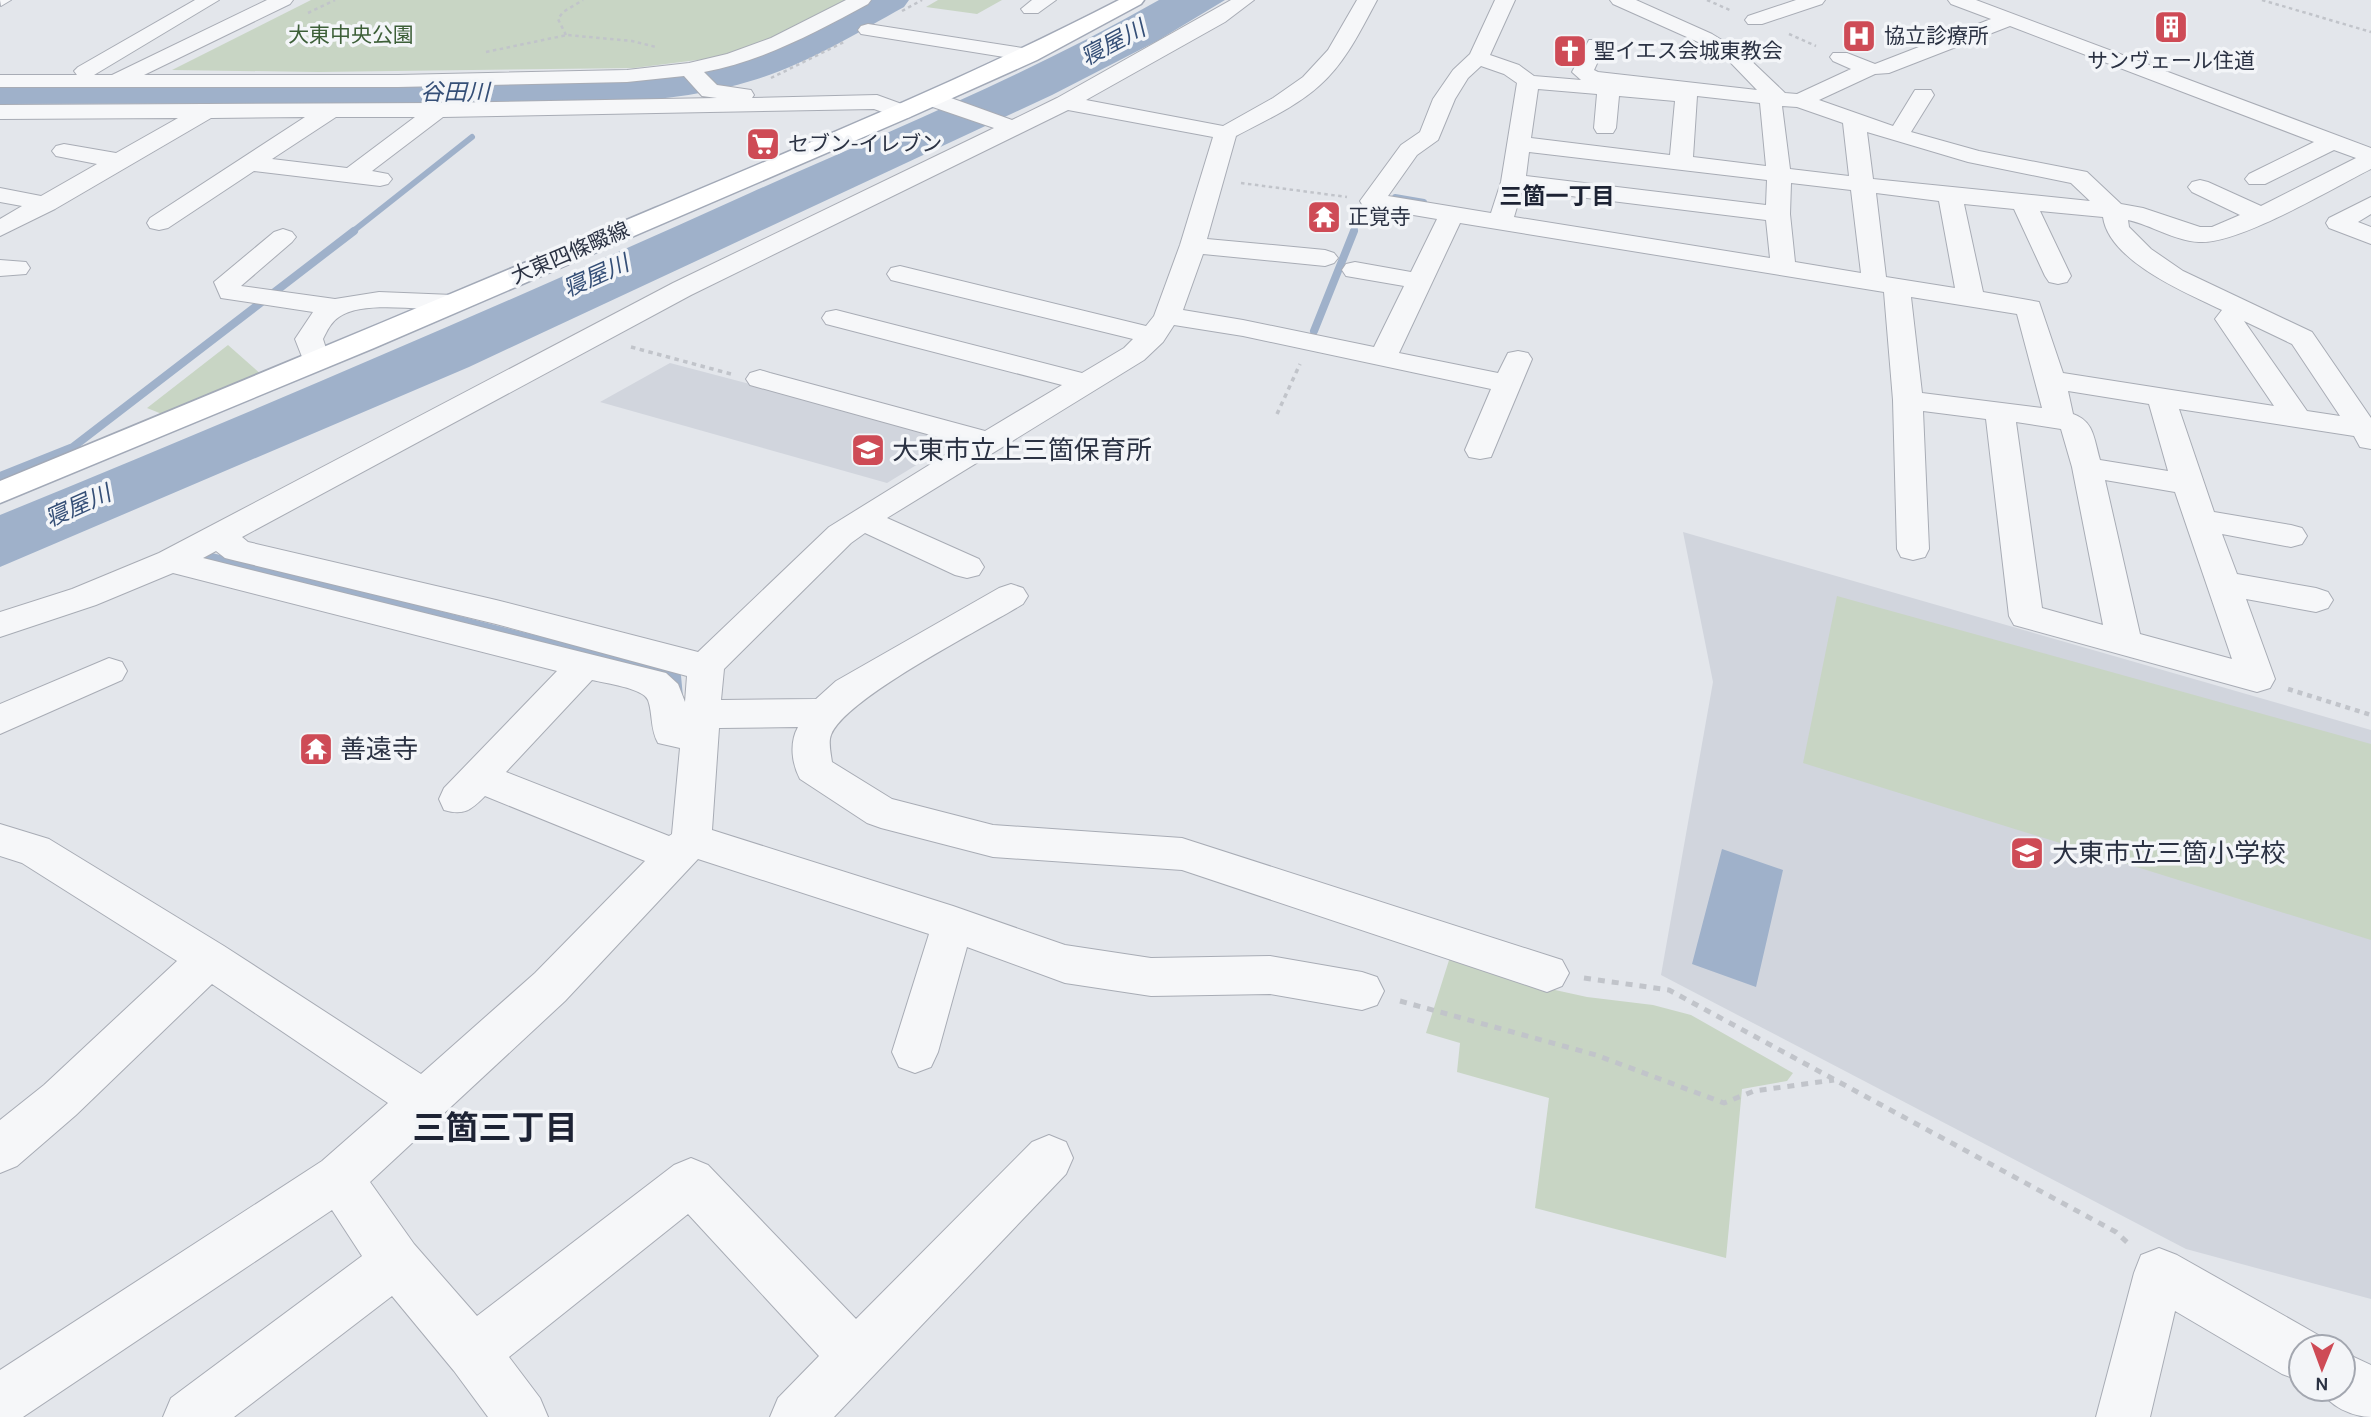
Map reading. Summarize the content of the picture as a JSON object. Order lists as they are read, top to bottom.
{
  "streets": {
    "main road": ["大東四條畷線"]
  },
  "districts": ["三箇一丁目", "三箇三丁目"],
  "water": ["寝屋川", "谷田川"],
  "parks": ["大東中央公園"],
  "places": {
    "building": ["サンヴェール住道"],
    "hospital": ["協立診療所"],
    "church": ["聖イエス会城東教会"],
    "supermarket": ["セブン-イレブン"],
    "temple": ["正覚寺", "善遠寺"],
    "school or university": ["大東市立上三箇保育所", "大東市立三箇小学校"]
  },
  "north": "bottom"
}
